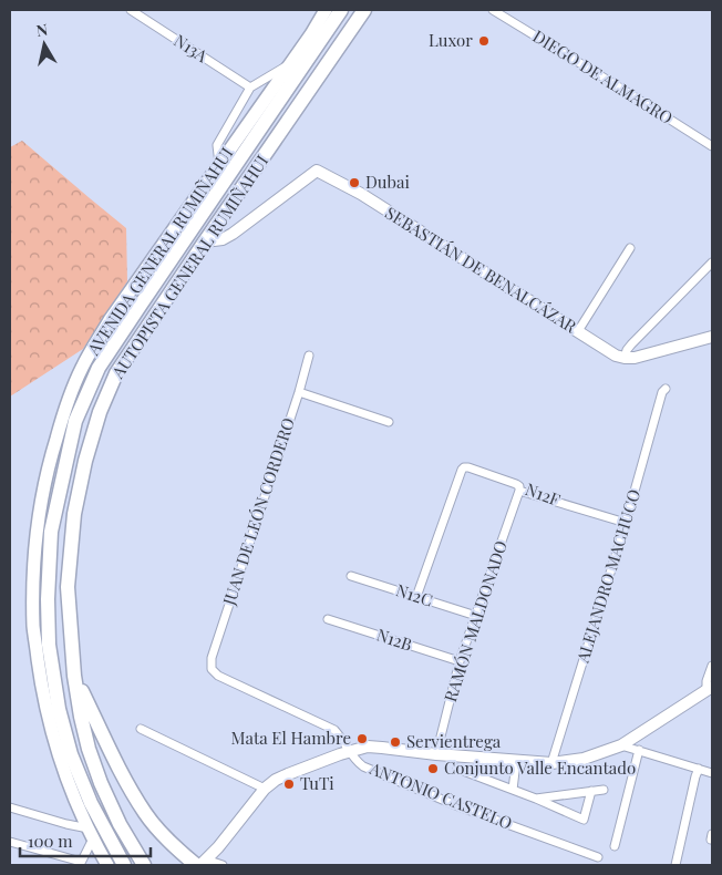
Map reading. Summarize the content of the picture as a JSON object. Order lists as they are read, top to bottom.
{
  "streets": {
    "highway": ["AUTOPISTA GENERAL RUMIÑAHUI"],
    "main road": ["AVENIDA GENERAL RUMIÑAHUI"],
    "street": [
      "N13A",
      "DIEGO DE ALMAGRO",
      "SEBASTIÁN DE BENALCÁZAR",
      "N12F",
      "JUAN DE LEÓN CORDERO",
      "ALEJANDRO MACHUCO",
      "N12C",
      "RAMÓN MALDONADO",
      "N12B",
      "ANTONIO CASTELO"
    ]
  },
  "crossings": [
    ["AUTOPISTA GENERAL RUMIÑAHUI", "SEBASTIÁN DE BENALCÁZAR"],
    ["N12F", "ALEJANDRO MACHUCO"],
    ["N12F", "N12C"],
    ["N12F", "RAMÓN MALDONADO"],
    ["JUAN DE LEÓN CORDERO", "ANTONIO CASTELO"],
    ["N12C", "RAMÓN MALDONADO"],
    ["RAMÓN MALDONADO", "N12B"]
  ],
  "places": [
    "Luxor",
    "Dubai",
    "Mata El Hambre",
    "Servientrega",
    "Conjunto Valle Encantado",
    "TuTi"
  ],
  "scale_bar": "100 m",
  "north": "top"
}
